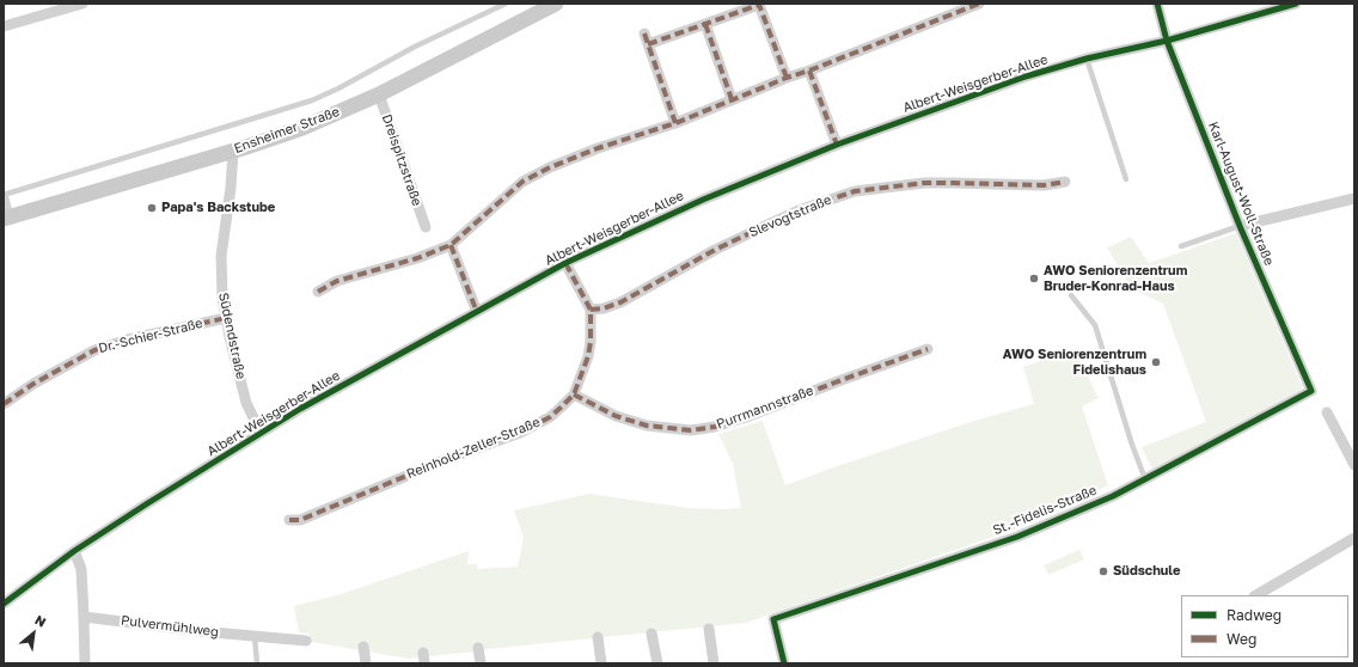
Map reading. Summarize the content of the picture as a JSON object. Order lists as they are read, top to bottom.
{
  "streets": {
    "main road": ["Ensheimer Straße"],
    "street": [
      "Albert-Weisgerber-Allee",
      "Dreispitzstraße",
      "Karl-August-Woll-Straße",
      "Slevogtstraße",
      "Dr.-Schier-Straße",
      "Südendstraße",
      "Purrmannstraße",
      "Reinhold-Zeller-Straße",
      "St.-Fidelis-Straße",
      "Pulvermühlweg"
    ]
  },
  "crossings": [
    ["Albert-Weisgerber-Allee", "Karl-August-Woll-Straße"],
    ["Albert-Weisgerber-Allee", "Südendstraße"],
    ["Albert-Weisgerber-Allee", "Reinhold-Zeller-Straße"],
    ["Ensheimer Straße", "Dreispitzstraße"],
    ["Ensheimer Straße", "Südendstraße"],
    ["Karl-August-Woll-Straße", "St.-Fidelis-Straße"],
    ["Slevogtstraße", "Reinhold-Zeller-Straße"],
    ["Dr.-Schier-Straße", "Südendstraße"],
    ["Purrmannstraße", "Reinhold-Zeller-Straße"]
  ],
  "places": [
    "Papa's Backstube",
    "AWO Seniorenzentrum Bruder-Konrad-Haus",
    "AWO Seniorenzentrum Fidelishaus",
    "Südschule"
  ],
  "legend": ["Radweg", "Weg"],
  "north": "top right"
}
